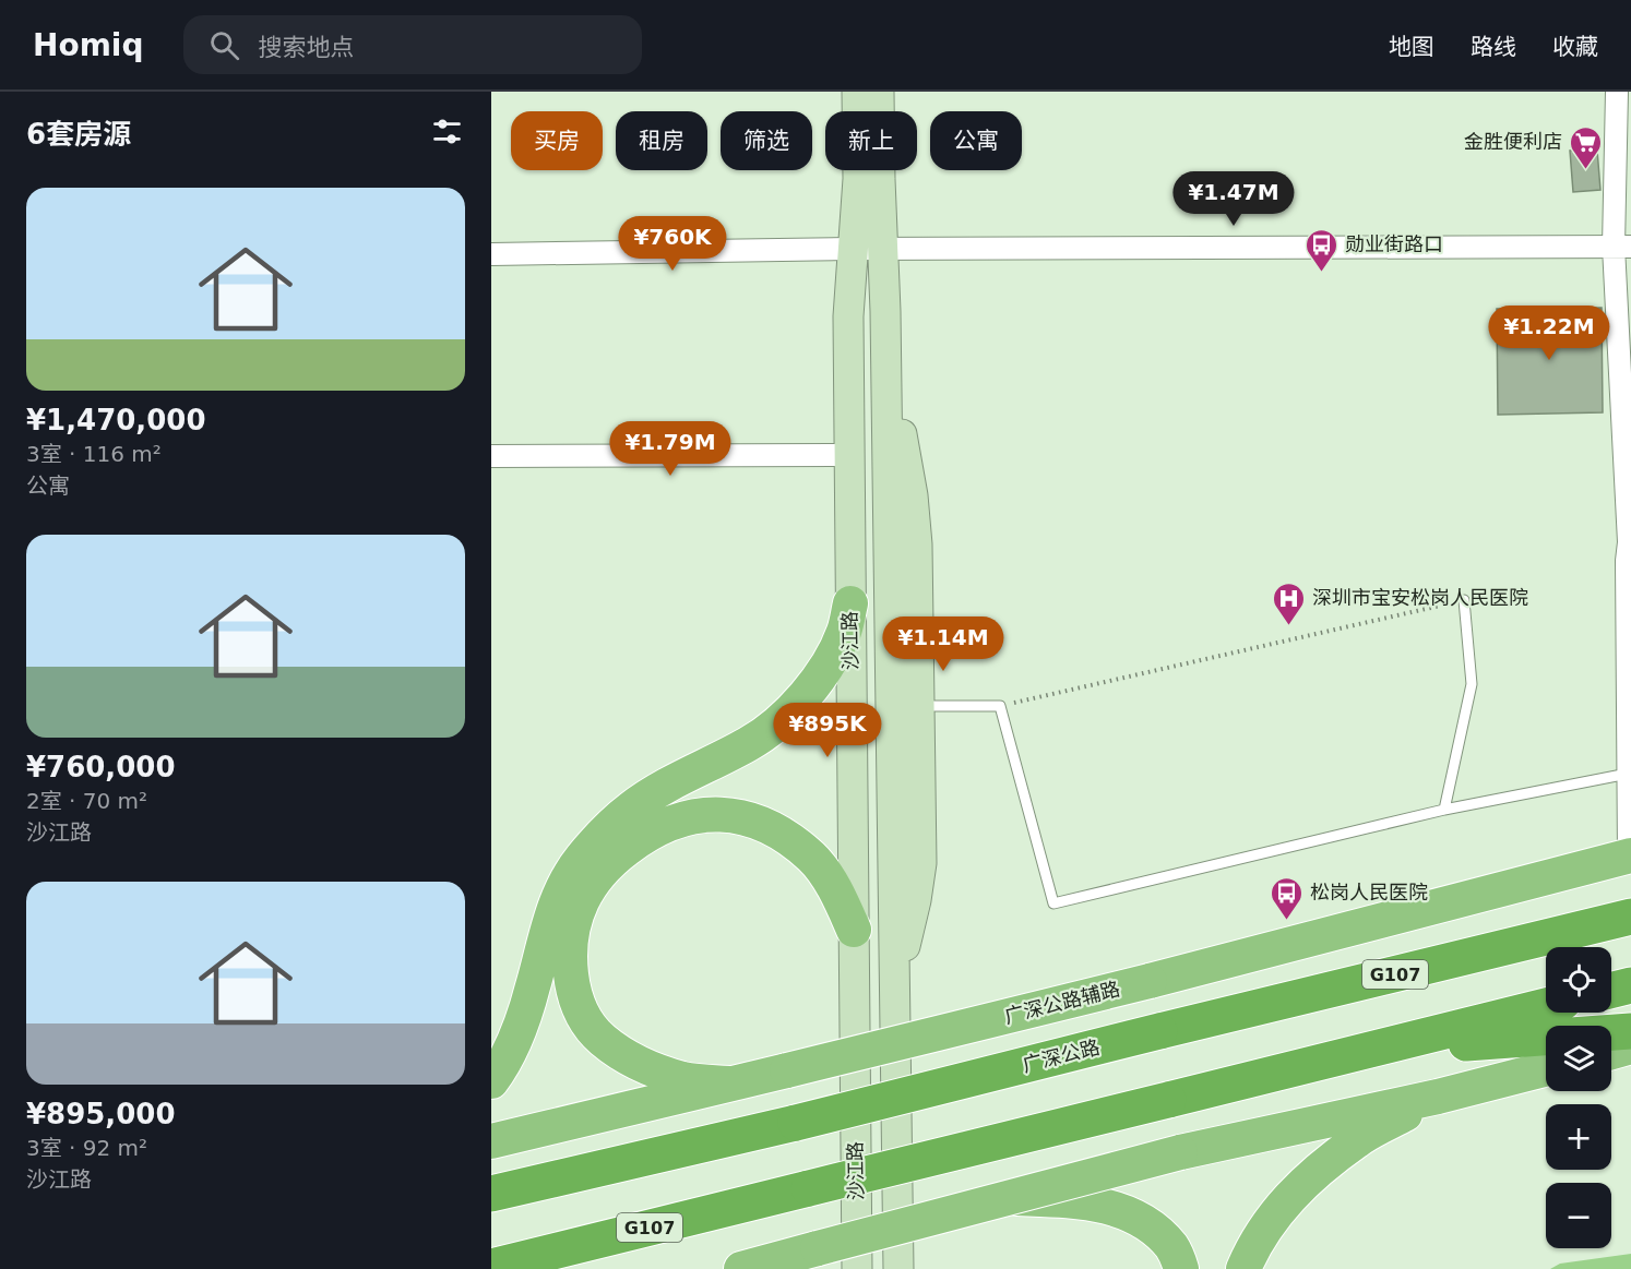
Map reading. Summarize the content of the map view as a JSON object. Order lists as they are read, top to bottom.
{
  "streets": {
    "highway": ["G107", "广深公路"],
    "main road": ["沙江路", "广深公路辅路"]
  },
  "places": {
    "supermarket": ["金胜便利店"],
    "bus stop": ["勋业街路口", "松岗人民医院"],
    "hospital": ["深圳市宝安松岗人民医院"]
  },
  "page": {
    "header": "Homiq",
    "search": "搜索地点",
    "nav": ["地图", "路线", "收藏"],
    "heading": "6套房源",
    "chip": [
      "买房",
      "租房",
      "筛选",
      "新上",
      "公寓"
    ],
    "list": [
      {
        "name": "¥1,470,000",
        "note": "3室 · 116 m² · 公寓"
      },
      {
        "name": "¥760,000",
        "note": "2室 · 70 m² · 沙江路"
      },
      {
        "name": "¥895,000",
        "note": "3室 · 92 m² · 沙江路"
      }
    ],
    "price": [
      "¥1.47M",
      "¥760K",
      "¥1.22M",
      "¥1.79M",
      "¥1.14M",
      "¥895K"
    ],
    "map_buttons": ["+", "−"]
  }
}
